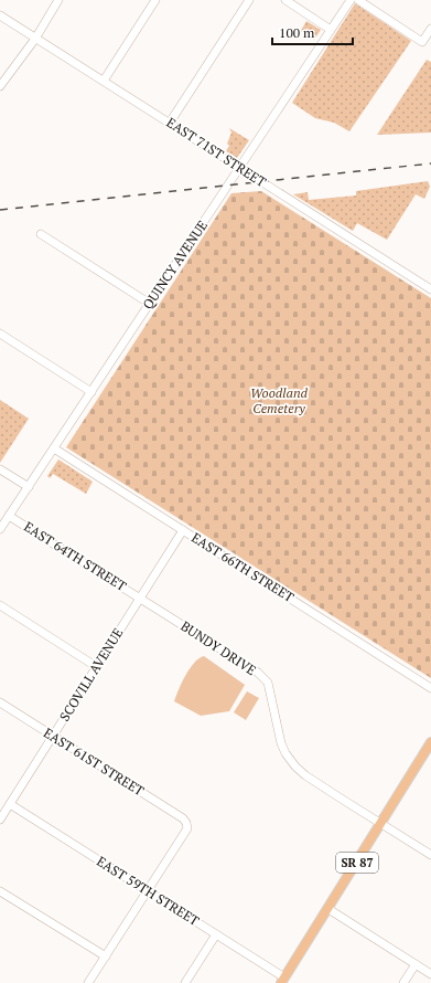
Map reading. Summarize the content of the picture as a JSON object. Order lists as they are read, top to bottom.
{
  "streets": {
    "main road": ["SR 87"],
    "street": [
      "EAST 71ST STREET",
      "QUINCY AVENUE",
      "EAST 64TH STREET",
      "EAST 66TH STREET",
      "BUNDY DRIVE",
      "SCOVILL AVENUE",
      "EAST 61ST STREET",
      "EAST 59TH STREET"
    ]
  },
  "crossings": [
    ["EAST 71ST STREET", "QUINCY AVENUE"],
    ["QUINCY AVENUE", "EAST 64TH STREET"],
    ["QUINCY AVENUE", "EAST 66TH STREET"],
    ["EAST 64TH STREET", "BUNDY DRIVE"],
    ["EAST 64TH STREET", "SCOVILL AVENUE"],
    ["EAST 66TH STREET", "SCOVILL AVENUE"],
    ["BUNDY DRIVE", "SCOVILL AVENUE"],
    ["BUNDY DRIVE", "SR 87"],
    ["SCOVILL AVENUE", "EAST 61ST STREET"],
    ["SCOVILL AVENUE", "EAST 59TH STREET"],
    ["EAST 61ST STREET", "EAST 59TH STREET"],
    ["SR 87", "EAST 59TH STREET"]
  ],
  "parks": ["Woodland Cemetery"],
  "scale_bar": "100 m"
}
